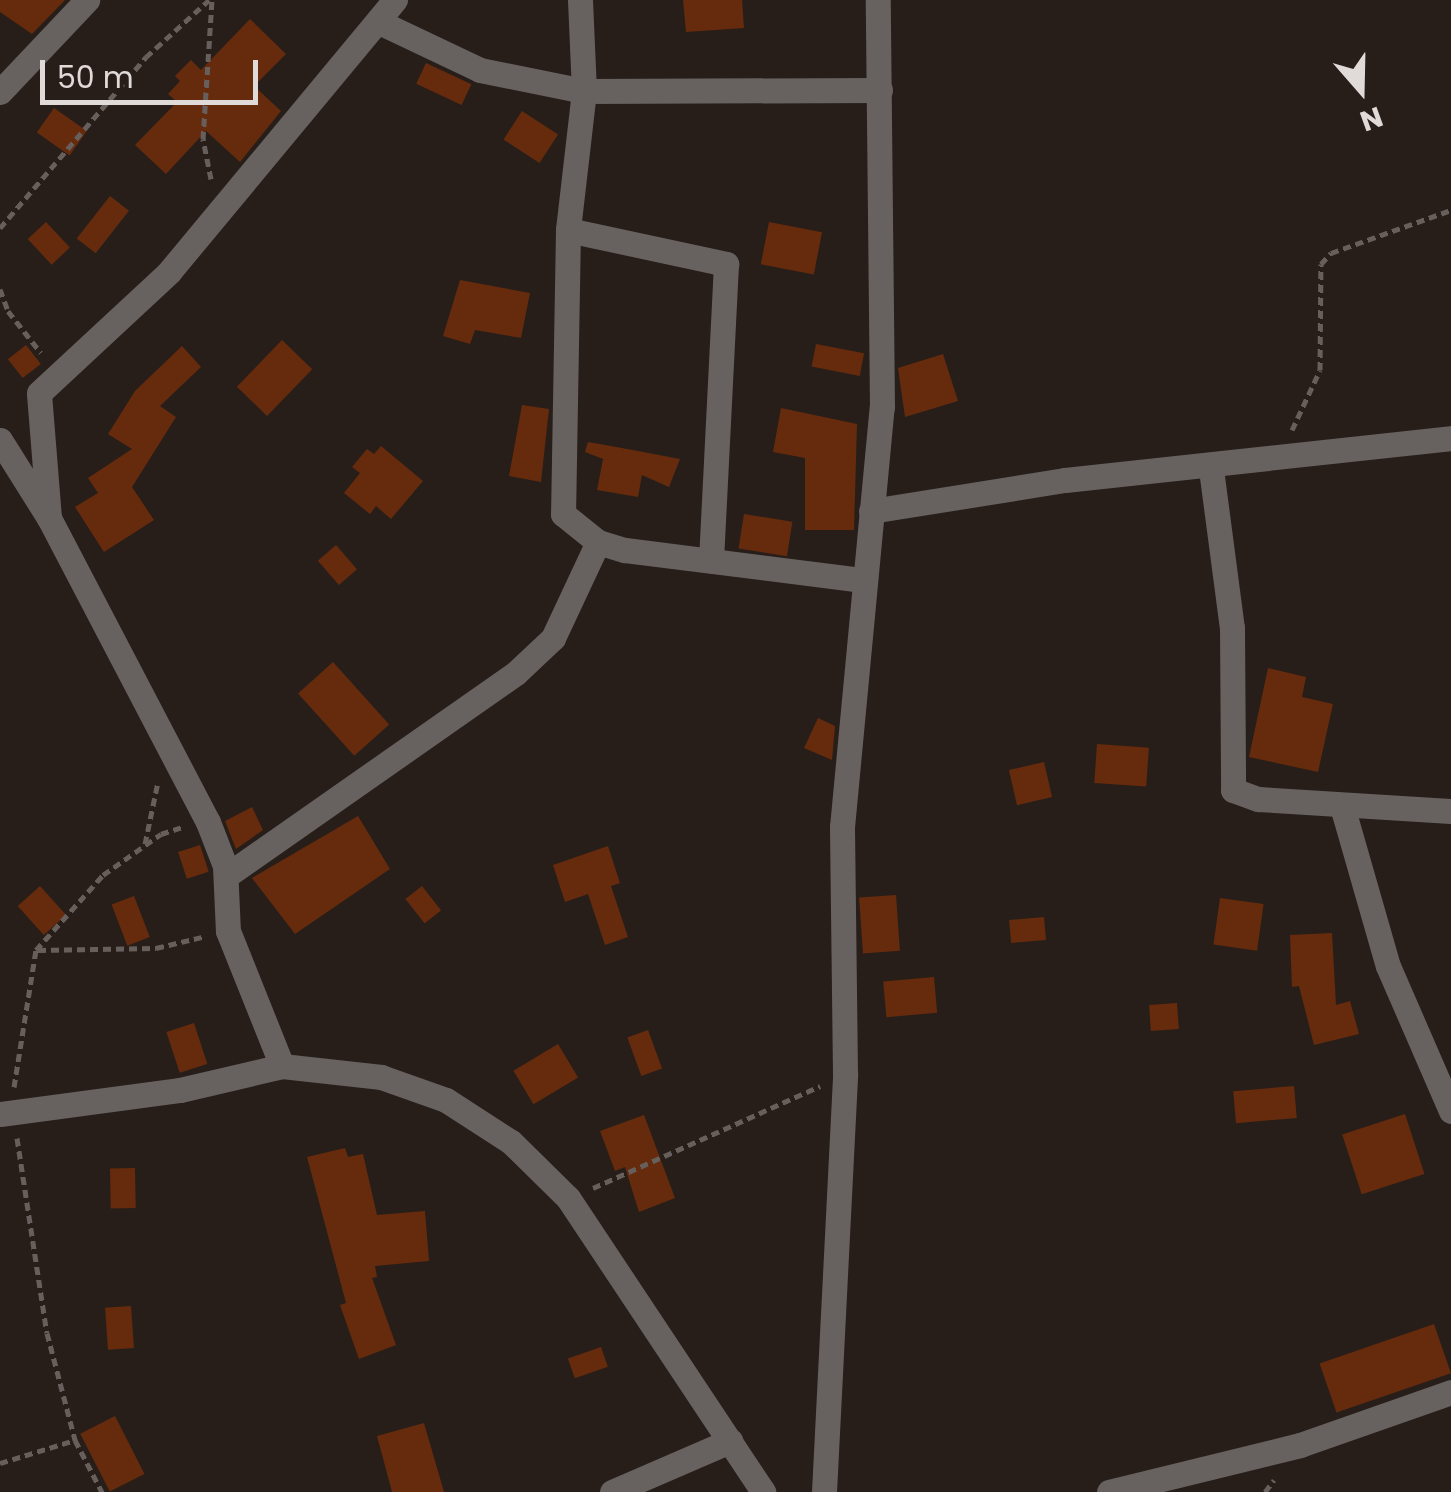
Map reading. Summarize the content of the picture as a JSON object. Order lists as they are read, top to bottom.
{
  "scale_bar": "50 m",
  "north": "bottom"
}
